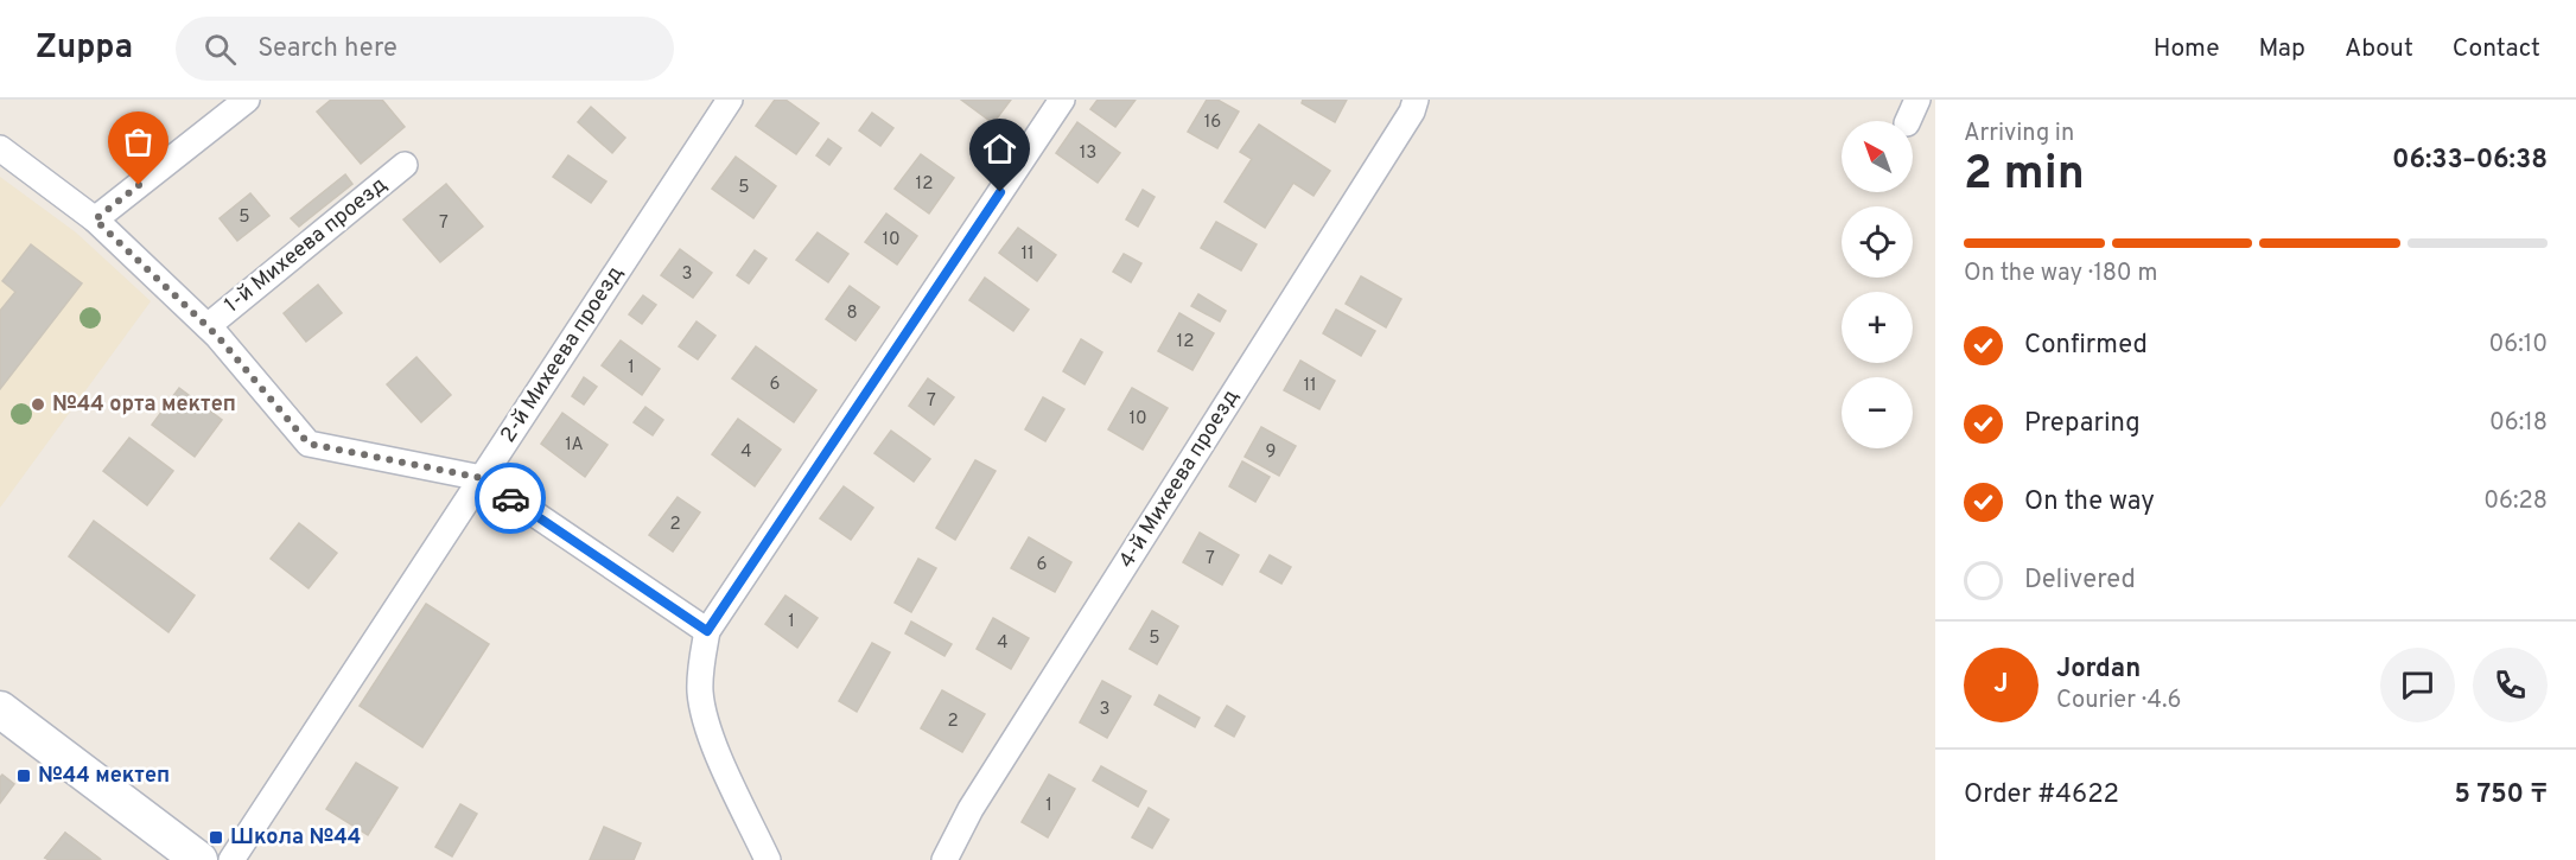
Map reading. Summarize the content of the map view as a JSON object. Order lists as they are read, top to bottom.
{
  "streets": {
    "street": ["1-й Михеева проезд", "2-й Михеева проезд", "4-й Михеева проезд"]
  },
  "places": {
    "other": ["№44 орта мектеп"],
    "transit": ["№44 мектеп", "Школа №44"]
  },
  "house_numbers": [
    "16",
    "13",
    "12",
    "5",
    "5",
    "7",
    "10",
    "11",
    "3",
    "8",
    "12",
    "1",
    "6",
    "11",
    "7",
    "10",
    "1А",
    "4",
    "9",
    "2",
    "7",
    "6",
    "1",
    "5",
    "4",
    "3",
    "2",
    "1"
  ],
  "north": "top left",
  "page": {
    "header": "Zuppa",
    "search": "Search here",
    "nav": [
      "Home",
      "Map",
      "About",
      "Contact"
    ],
    "heading": ["2 min", "Arriving in", "06:33–06:38"],
    "panel": [
      "Jordan",
      "Courier · 4.6",
      "Order #4622",
      "5 750 ₸"
    ],
    "map_buttons": ["+", "−"],
    "bar": "On the way · 180 m",
    "list": [
      ["Confirmed", "06:10"],
      ["Preparing", "06:18"],
      ["On the way", "06:28"],
      "Delivered"
    ],
    "round": "J"
  }
}
